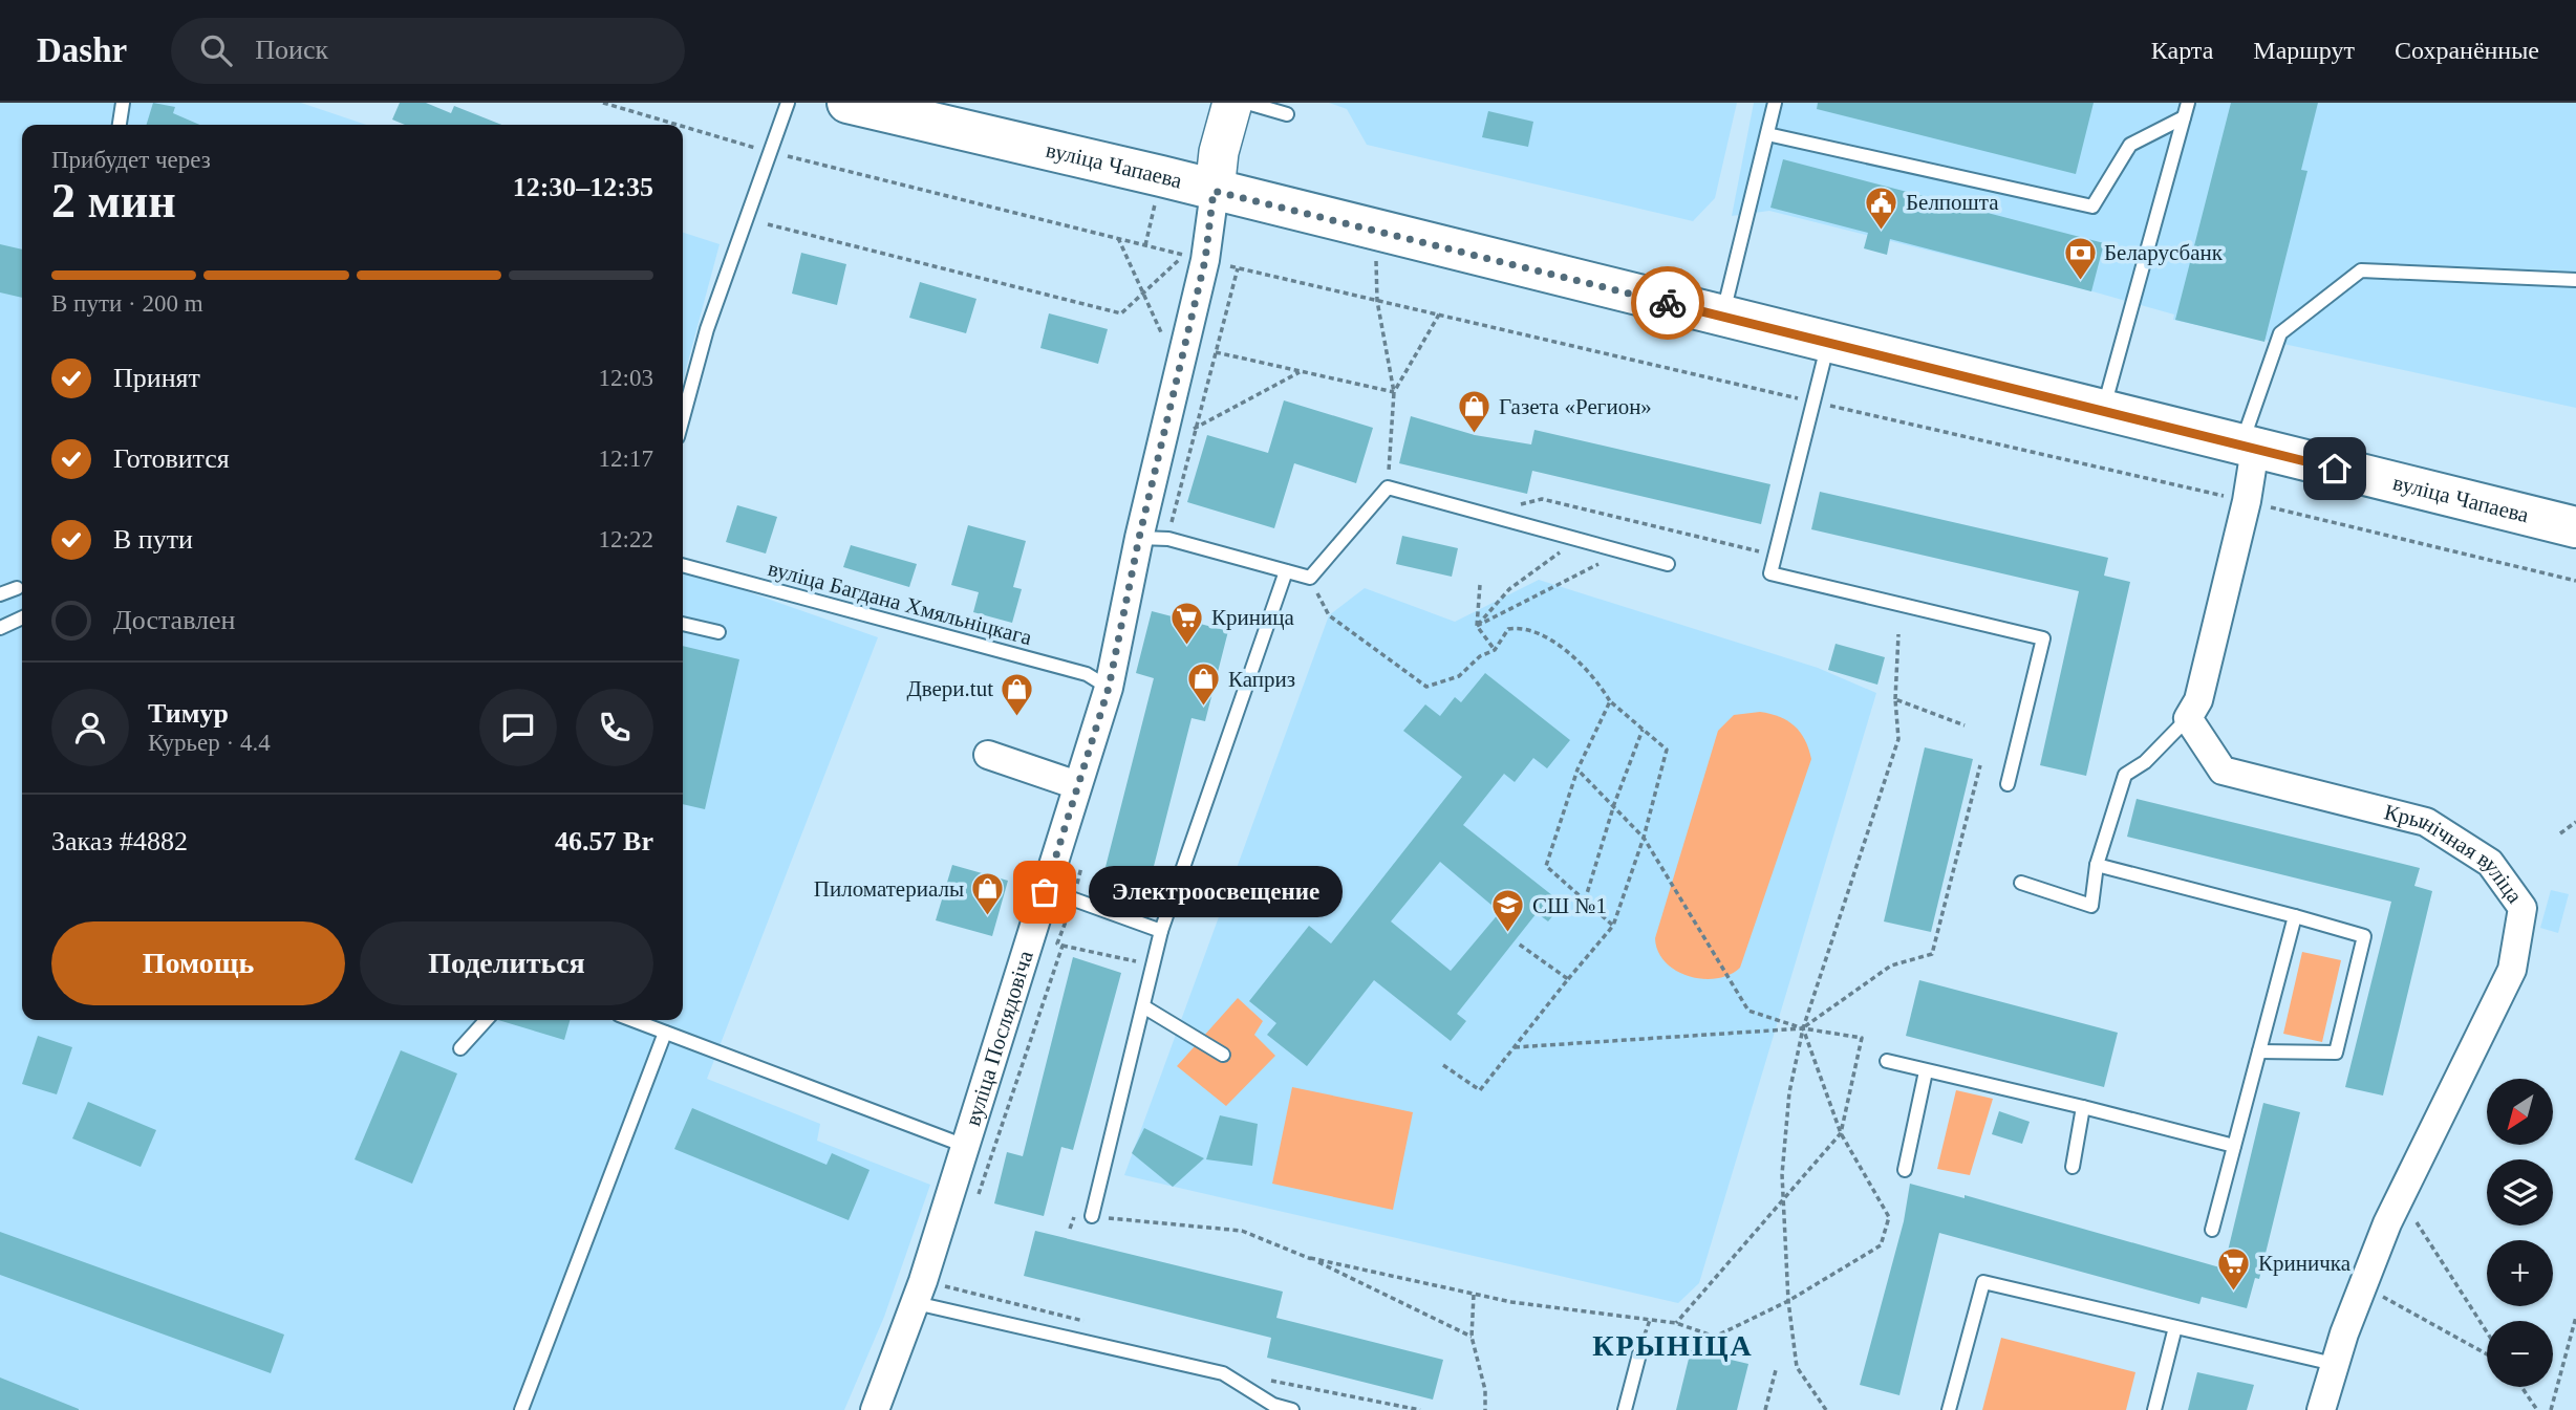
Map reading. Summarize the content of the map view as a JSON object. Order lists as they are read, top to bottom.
{
  "streets": {
    "main road": ["вуліца Чапаева"],
    "street": ["Крынічная вуліца", "вуліца Послядовіча"],
    "lane": ["вуліца Багдана Хмяльніцкага"]
  },
  "crossings": [
    ["вуліца Чапаева", "вуліца Послядовіча"],
    ["вуліца Багдана Хмяльніцкага", "вуліца Послядовіча"]
  ],
  "districts": ["КРЫНІЦА"],
  "places": {
    "public building": ["Белпошта"],
    "bank": ["Беларусбанк"],
    "shop": [
      "Газета «Регион»",
      "Каприз",
      "Двери.tut",
      "Пиломатериалы"
    ],
    "supermarket": ["Криница", "Криничка"],
    "other": ["Электроосвещение"],
    "school or university": ["СШ №1"]
  },
  "north": "bottom left",
  "page": {
    "header": "Dashr",
    "search": "Поиск",
    "nav": ["Карта", "Маршрут", "Сохранённые"],
    "heading": ["2 мин", "Прибудет через", "12:30–12:35"],
    "panel": [
      "Тимур",
      "Курьер · 4.4",
      "Заказ #4882",
      "46.57 Br"
    ],
    "bar": "В пути · 200 m",
    "list": [
      ["Принят", "12:03"],
      ["Готовится", "12:17"],
      ["В пути", "12:22"],
      "Доставлен"
    ],
    "bubble": "Электроосвещение",
    "buttons": ["Помощь", "Поделиться"],
    "map_buttons": ["+", "−"]
  }
}
